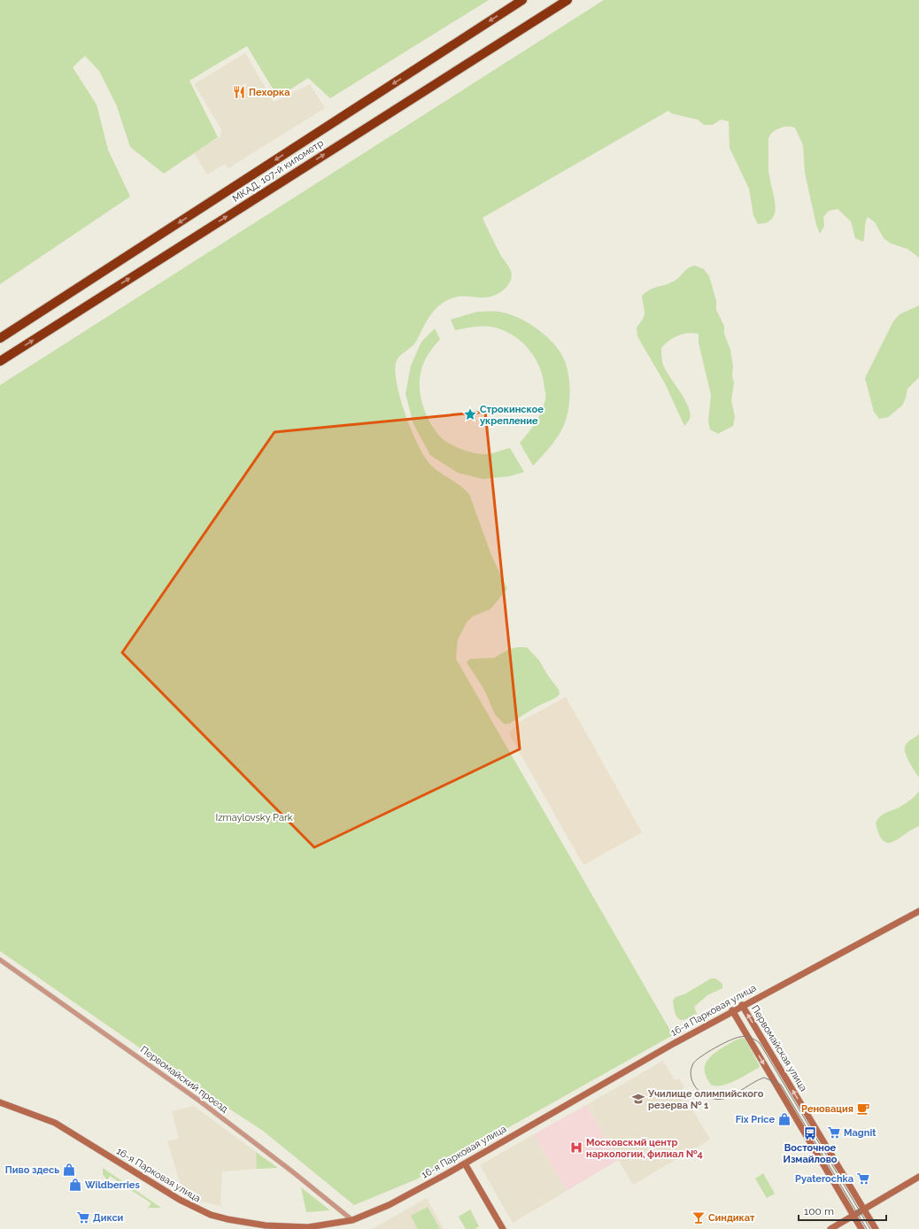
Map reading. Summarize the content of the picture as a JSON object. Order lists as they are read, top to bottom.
{
  "streets": {
    "highway": ["МКАД, 107-й километр"],
    "main road": ["16-я Парковая улица", "Первомайская улица"],
    "street": ["Первомайский проезд"]
  },
  "crossings": [
    ["16-я Парковая улица", "Первомайская улица"],
    ["16-я Парковая улица", "Первомайский проезд"]
  ],
  "parks": ["Izmaylovsky Park"],
  "places": {
    "restaurant": ["Пехорка"],
    "place": ["Строкинское укрепление"],
    "school or university": ["Училище олимпийского резерва № 1"],
    "cafe": ["Реновация"],
    "shop": ["Fix Price", "Пиво здесь", "Wildberries"],
    "supermarket": ["Magnit", "Pyaterochka", "Дикси"],
    "bus stop": ["Восточное Измайлово"],
    "hospital": ["Московскмй центр наркологии, филиал №4"],
    "bar": ["Синдикат"]
  },
  "scale_bar": "100 m"
}
